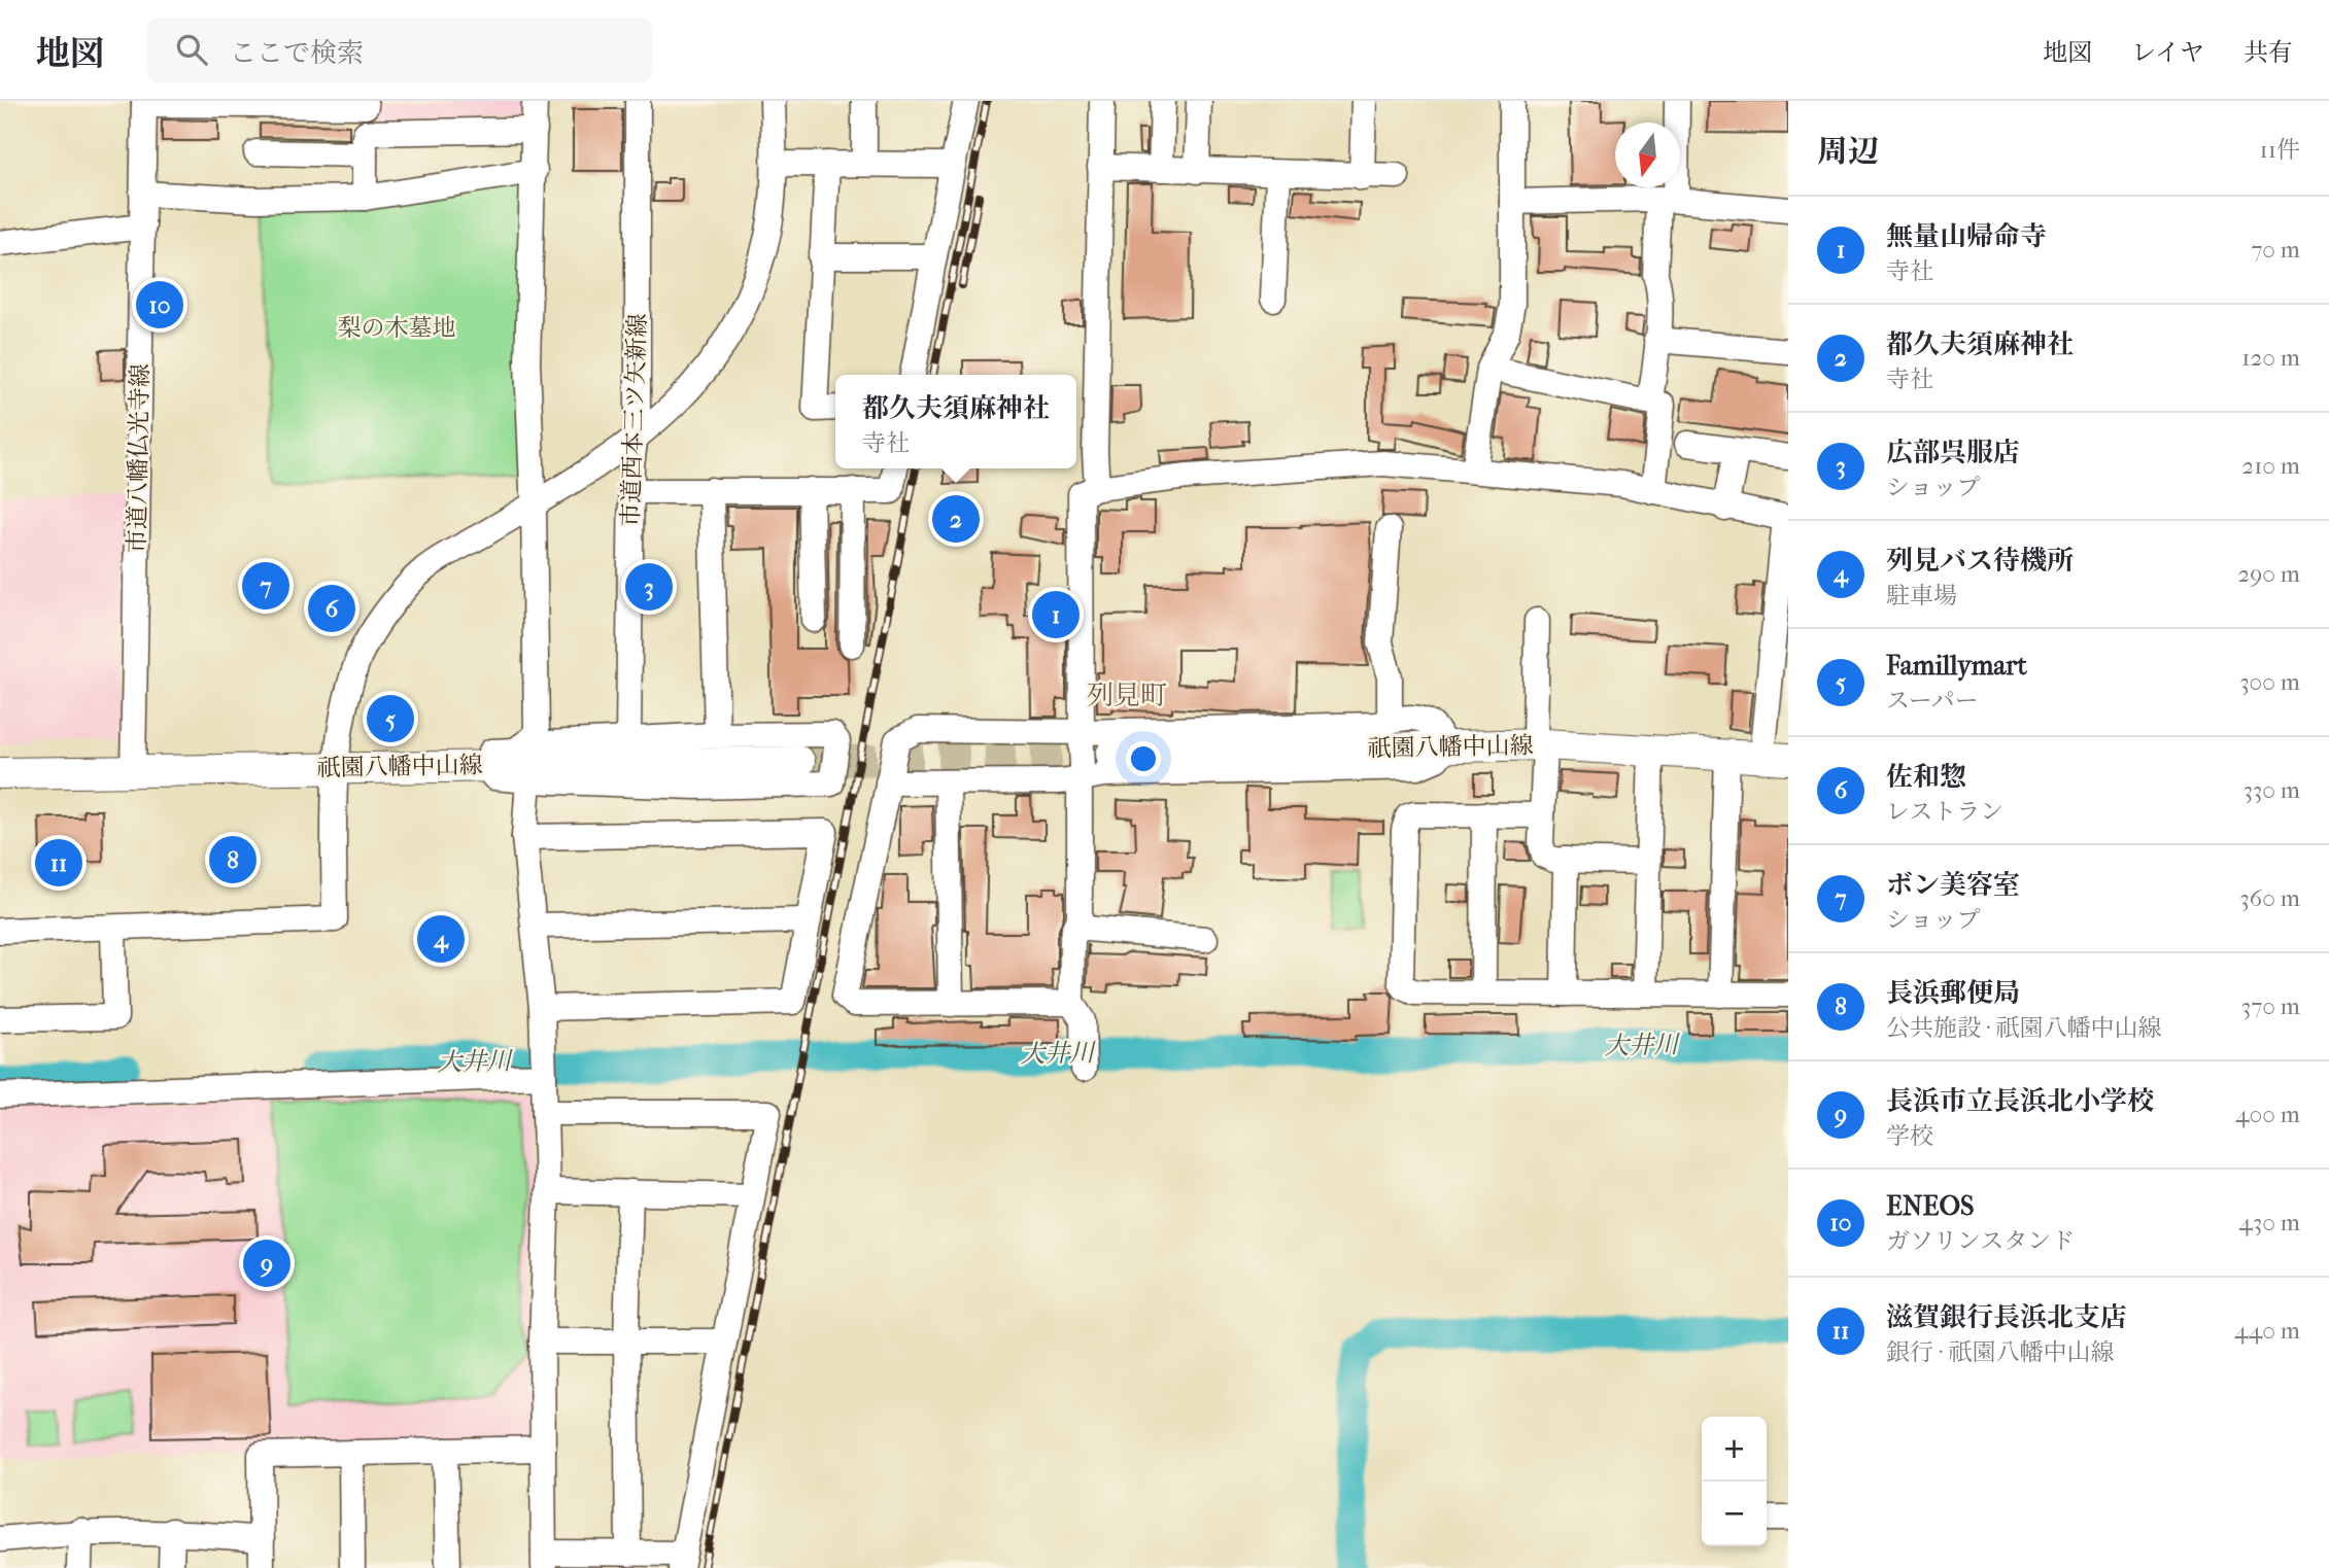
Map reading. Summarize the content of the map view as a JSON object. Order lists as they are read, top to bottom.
{
  "streets": {
    "main road": ["祇園八幡中山線"],
    "street": ["市道西本三ツ矢新線", "市道八幡仏光寺線"]
  },
  "crossings": [
    ["市道八幡仏光寺線", "祇園八幡中山線"]
  ],
  "districts": ["列見町"],
  "water": ["大井川"],
  "parks": ["梨の木墓地"],
  "north": "bottom",
  "page": {
    "header": "地図",
    "search": "ここで検索",
    "nav": ["地図", "レイヤ", "共有"],
    "heading": ["周辺", "11件"],
    "list": [
      {
        "mark": "1",
        "name": "無量山帰命寺",
        "note": "寺社",
        "value": "70 m"
      },
      {
        "mark": "2",
        "name": "都久夫須麻神社",
        "note": "寺社",
        "value": "120 m"
      },
      {
        "mark": "3",
        "name": "広部呉服店",
        "note": "ショップ",
        "value": "210 m"
      },
      {
        "mark": "4",
        "name": "列見バス待機所",
        "note": "駐車場",
        "value": "290 m"
      },
      {
        "mark": "5",
        "name": "Famillymart",
        "note": "スーパー",
        "value": "300 m"
      },
      {
        "mark": "6",
        "name": "佐和惣",
        "note": "レストラン",
        "value": "330 m"
      },
      {
        "mark": "7",
        "name": "ボン美容室",
        "note": "ショップ",
        "value": "360 m"
      },
      {
        "mark": "8",
        "name": "長浜郵便局",
        "note": "公共施設 · 祇園八幡中山線",
        "value": "370 m"
      },
      {
        "mark": "9",
        "name": "長浜市立長浜北小学校",
        "note": "学校",
        "value": "400 m"
      },
      {
        "mark": "10",
        "name": "ENEOS",
        "note": "ガソリンスタンド",
        "value": "430 m"
      },
      {
        "mark": "11",
        "name": "滋賀銀行長浜北支店",
        "note": "銀行 · 祇園八幡中山線",
        "value": "440 m"
      }
    ],
    "pins": [
      "10",
      "2",
      "7",
      "3",
      "6",
      "1",
      "5",
      "8",
      "11",
      "4",
      "9"
    ],
    "popup": ["都久夫須麻神社", "寺社"],
    "map_buttons": ["+", "−"]
  }
}
